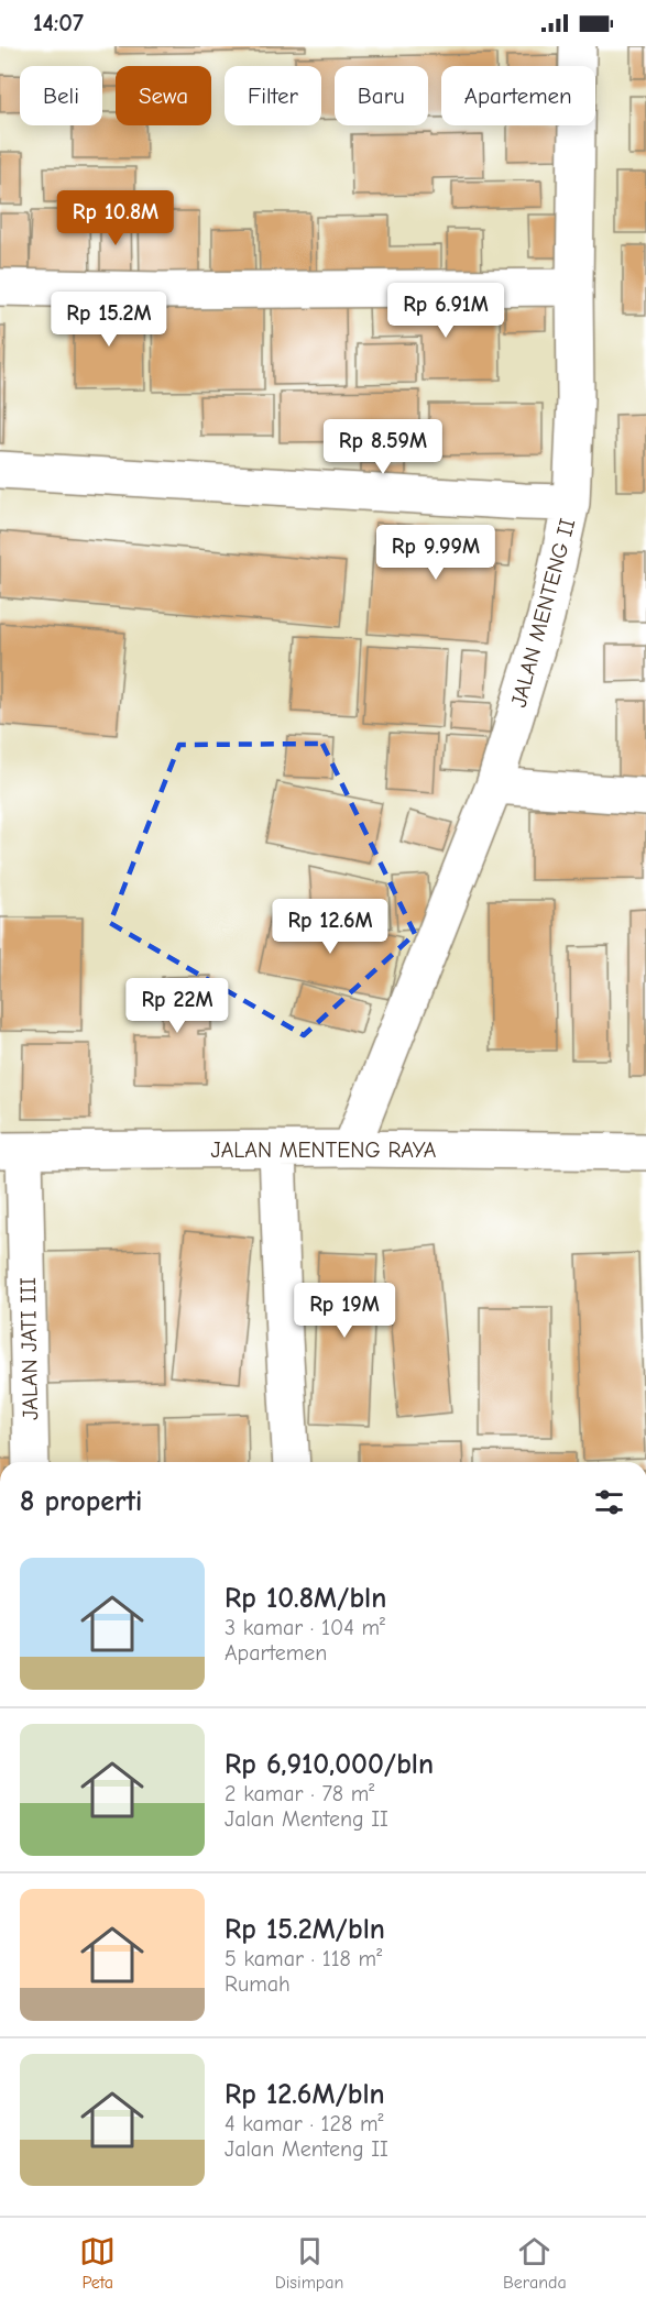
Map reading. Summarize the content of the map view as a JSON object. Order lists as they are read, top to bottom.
{
  "streets": {
    "street": ["JALAN MENTENG II", "JALAN MENTENG RAYA", "JALAN JATI III"]
  },
  "crossings": [
    ["JALAN MENTENG II", "JALAN MENTENG RAYA"],
    ["JALAN MENTENG RAYA", "JALAN JATI III"]
  ],
  "page": {
    "status": "14:07",
    "chip": [
      "Beli",
      "Sewa",
      "Filter",
      "Baru",
      "Apartemen"
    ],
    "price": [
      "Rp 10.8M",
      "Rp 6.91M",
      "Rp 15.2M",
      "Rp 8.59M",
      "Rp 9.99M",
      "Rp 12.6M",
      "Rp 22M",
      "Rp 19M"
    ],
    "heading": "8 properti",
    "list": [
      {
        "name": "Rp 10.8M/bln",
        "note": "3 kamar · 104 m² · Apartemen"
      },
      {
        "name": "Rp 6,910,000/bln",
        "note": "2 kamar · 78 m² · Jalan Menteng II"
      },
      {
        "name": "Rp 15.2M/bln",
        "note": "5 kamar · 118 m² · Rumah"
      },
      {
        "name": "Rp 12.6M/bln",
        "note": "4 kamar · 128 m² · Jalan Menteng II"
      }
    ],
    "tabs": ["Peta", "Disimpan", "Beranda"]
  }
}
